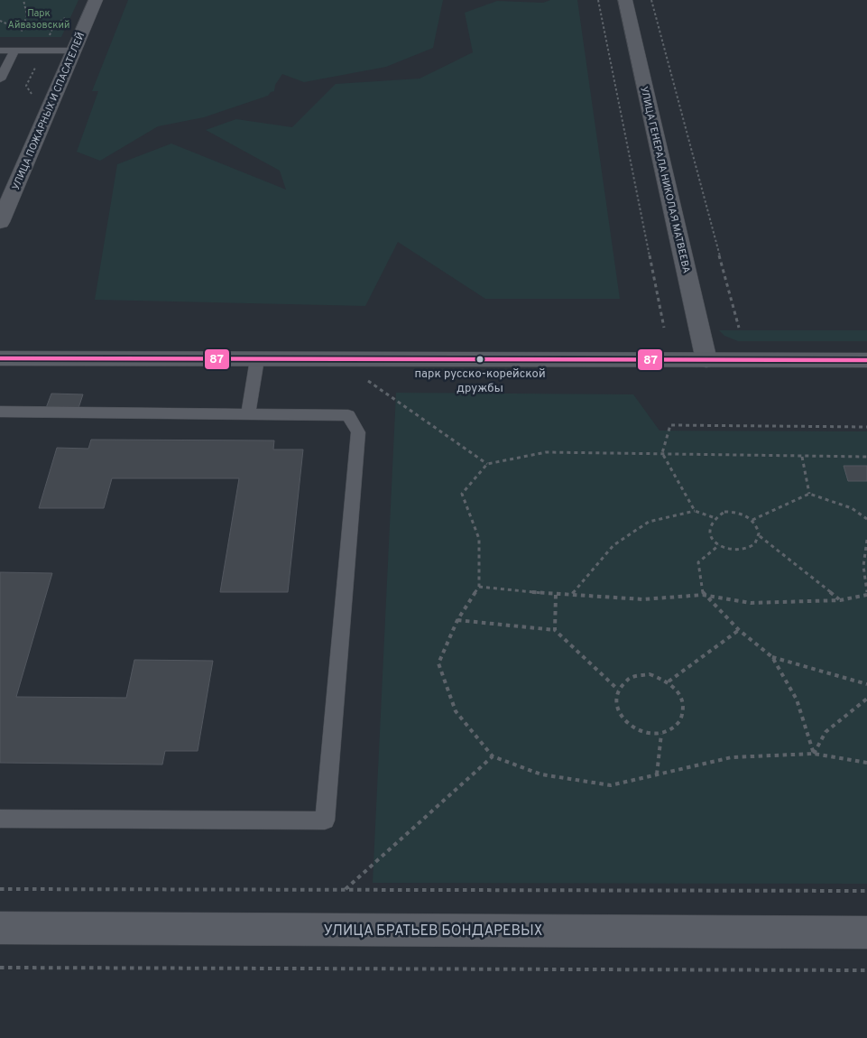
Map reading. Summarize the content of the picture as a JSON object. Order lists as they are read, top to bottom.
{
  "streets": {
    "street": ["УЛИЦА ПОЖАРНЫХ И СПАСАТЕЛЕЙ", "УЛИЦА ГЕНЕРАЛА НИКОЛАЯ МАТВЕЕВА", "УЛИЦА БРАТЬЕВ БОНДАРЕВЫХ"]
  },
  "parks": ["Парк Айвазовский"],
  "places": ["парк русско-корейской дружбы"],
  "lines": ["transit line 87"]
}
